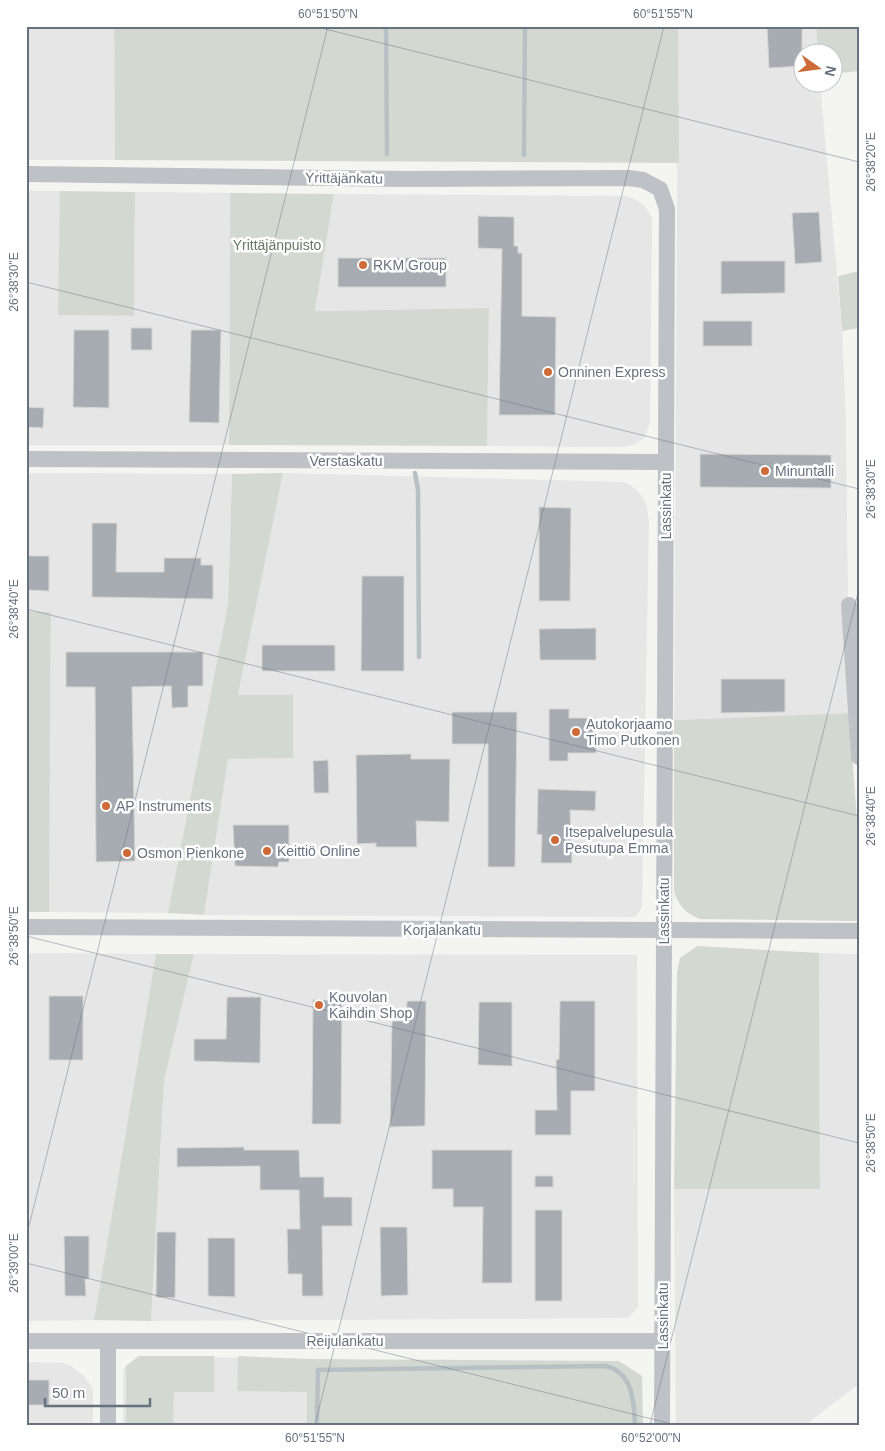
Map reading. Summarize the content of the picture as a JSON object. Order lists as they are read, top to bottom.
{
  "streets": {
    "street": [
      "Yrittäjänkatu",
      "Verstaskatu",
      "Lassinkatu",
      "Korjalankatu",
      "Reijulankatu"
    ]
  },
  "crossings": [
    ["Yrittäjänkatu", "Lassinkatu"],
    ["Verstaskatu", "Lassinkatu"],
    ["Lassinkatu", "Korjalankatu"],
    ["Lassinkatu", "Reijulankatu"]
  ],
  "parks": ["Yrittäjänpuisto"],
  "places": [
    "RKM Group",
    "Onninen Express",
    "Minuntalli",
    "Autokorjaamo Timo Putkonen",
    "AP Instruments",
    "Itsepalvelupesula Pesutupa Emma",
    "Keittiö Online",
    "Osmon Pienkone",
    "Kouvolan Kaihdin Shop"
  ],
  "scale_bar": "50 m",
  "north": "right",
  "coordinates": [
    "60°51'50\"N",
    "60°51'55\"N",
    "26°38'20\"E",
    "26°38'30\"E",
    "26°38'40\"E",
    "26°38'50\"E",
    "26°39'00\"E",
    "60°52'00\"N"
  ]
}
